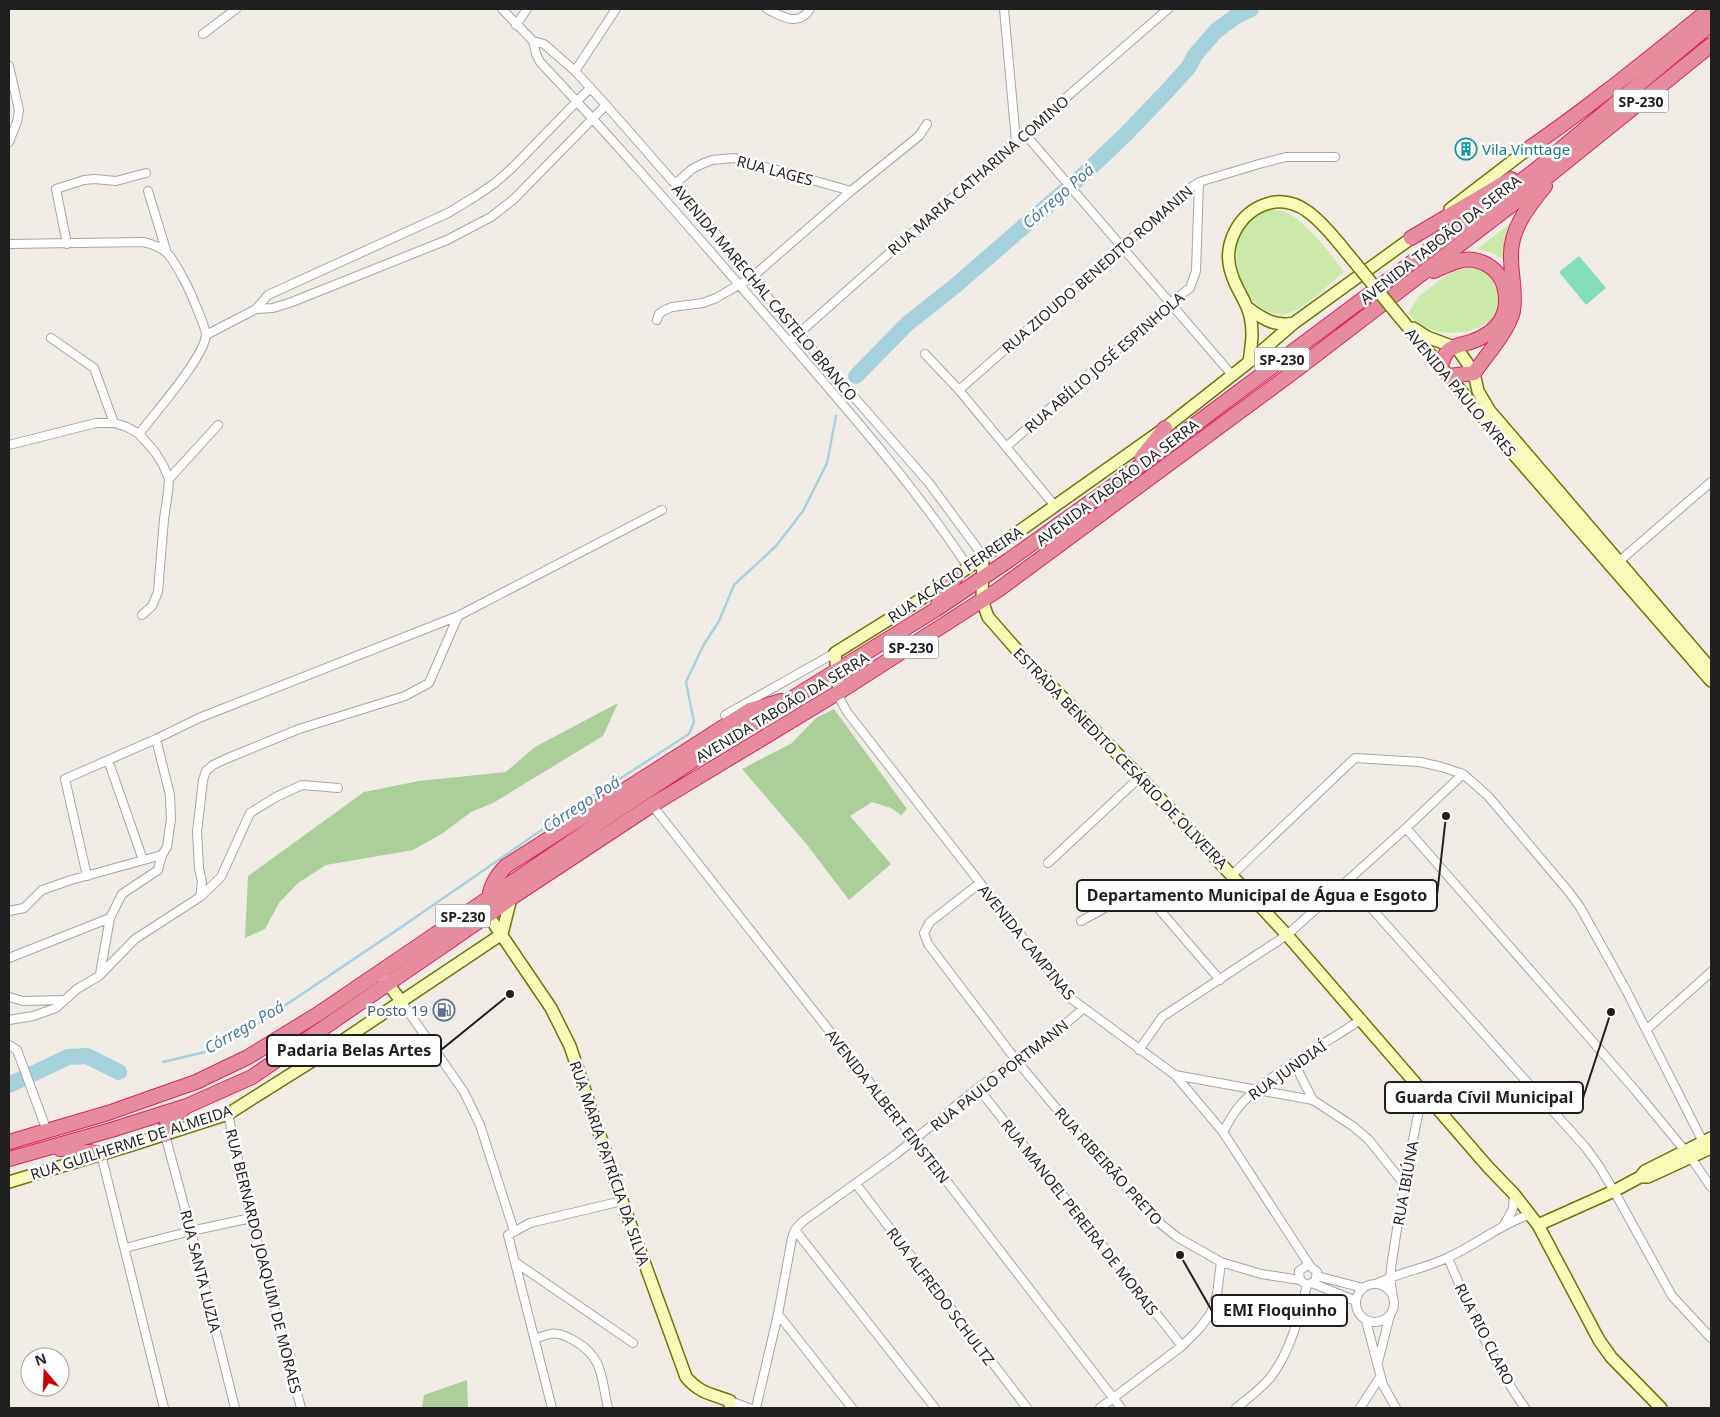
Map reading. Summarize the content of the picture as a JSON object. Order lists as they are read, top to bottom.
{
  "streets": {
    "highway": ["SP-230", "AVENIDA TABOÃO DA SERRA"],
    "main road": [
      "AVENIDA PAULO AYRES",
      "RUA ACÁCIO FERREIRA",
      "ESTRADA BENEDITO CESÁRIO DE OLIVEIRA",
      "RUA GUILHERME DE ALMEIDA",
      "RUA MARIA PATRÍCIA DA SILVA"
    ],
    "street": [
      "RUA LAGES",
      "RUA MARIA CATHARINA COMINO",
      "RUA ZIOUDO BENEDITO ROMANIN",
      "AVENIDA MARECHAL CASTELO BRANCO",
      "RUA ABÍLIO JOSÉ ESPINHOLA",
      "AVENIDA CAMPINAS",
      "RUA JUNDIAÍ",
      "RUA PAULO PORTMANN",
      "AVENIDA ALBERT EINSTEIN",
      "RUA RIBEIRÃO PRETO",
      "RUA IBIÚNA",
      "RUA MANOEL PEREIRA DE MORAIS",
      "RUA BERNARDO JOAQUIM DE MORAES",
      "RUA SANTA LUZIA",
      "RUA ALFREDO SCHULTZ",
      "RUA RIO CLARO"
    ]
  },
  "crossings": [
    ["SP-230", "AVENIDA TABOÃO DA SERRA"],
    ["RUA LAGES", "AVENIDA MARECHAL CASTELO BRANCO"],
    ["RUA MARIA CATHARINA COMINO", "AVENIDA MARECHAL CASTELO BRANCO"],
    ["AVENIDA TABOÃO DA SERRA", "ESTRADA BENEDITO CESÁRIO DE OLIVEIRA"],
    ["AVENIDA TABOÃO DA SERRA", "AVENIDA CAMPINAS"],
    ["AVENIDA TABOÃO DA SERRA", "AVENIDA ALBERT EINSTEIN"],
    ["AVENIDA TABOÃO DA SERRA", "RUA MARIA PATRÍCIA DA SILVA"],
    ["RUA ZIOUDO BENEDITO ROMANIN", "RUA ABÍLIO JOSÉ ESPINHOLA"],
    ["AVENIDA MARECHAL CASTELO BRANCO", "RUA ACÁCIO FERREIRA"],
    ["ESTRADA BENEDITO CESÁRIO DE OLIVEIRA", "RUA JUNDIAÍ"],
    ["ESTRADA BENEDITO CESÁRIO DE OLIVEIRA", "RUA IBIÚNA"],
    ["AVENIDA CAMPINAS", "RUA JUNDIAÍ"],
    ["AVENIDA CAMPINAS", "RUA PAULO PORTMANN"],
    ["AVENIDA CAMPINAS", "RUA RIBEIRÃO PRETO"],
    ["RUA PAULO PORTMANN", "AVENIDA ALBERT EINSTEIN"],
    ["RUA PAULO PORTMANN", "RUA RIBEIRÃO PRETO"],
    ["RUA PAULO PORTMANN", "RUA MANOEL PEREIRA DE MORAIS"],
    ["RUA PAULO PORTMANN", "RUA ALFREDO SCHULTZ"],
    ["RUA GUILHERME DE ALMEIDA", "RUA MARIA PATRÍCIA DA SILVA"],
    ["RUA GUILHERME DE ALMEIDA", "RUA BERNARDO JOAQUIM DE MORAES"],
    ["RUA GUILHERME DE ALMEIDA", "RUA SANTA LUZIA"]
  ],
  "water": ["Córrego Poá"],
  "places": {
    "building": ["Vila Vinttage"],
    "other": [
      "Departamento Municipal de Água e Esgoto",
      "Padaria Belas Artes",
      "Guarda Cívil Municipal",
      "EMI Floquinho"
    ],
    "fuel station": ["Posto 19"]
  },
  "north": "top"
}
